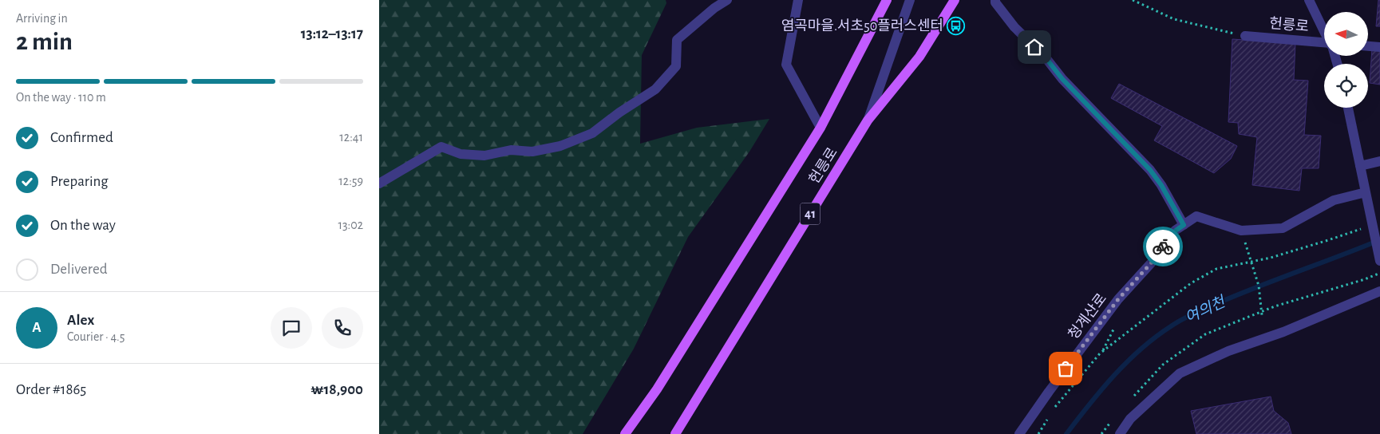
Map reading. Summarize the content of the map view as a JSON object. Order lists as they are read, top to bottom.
{
  "streets": {
    "main road": ["헌릉로", "41"],
    "street": ["청계산로"]
  },
  "water": ["여의천"],
  "places": {
    "bus stop": ["염곡마을.서초50플러스센터"]
  },
  "north": "left",
  "page": {
    "heading": ["2 min", "Arriving in", "13:12–13:17"],
    "panel": [
      "Alex",
      "Courier · 4.5",
      "Order #1865",
      "₩18,900"
    ],
    "bar": "On the way · 110 m",
    "list": [
      ["Confirmed", "12:41"],
      ["Preparing", "12:59"],
      ["On the way", "13:02"],
      "Delivered"
    ],
    "round": "A"
  }
}
